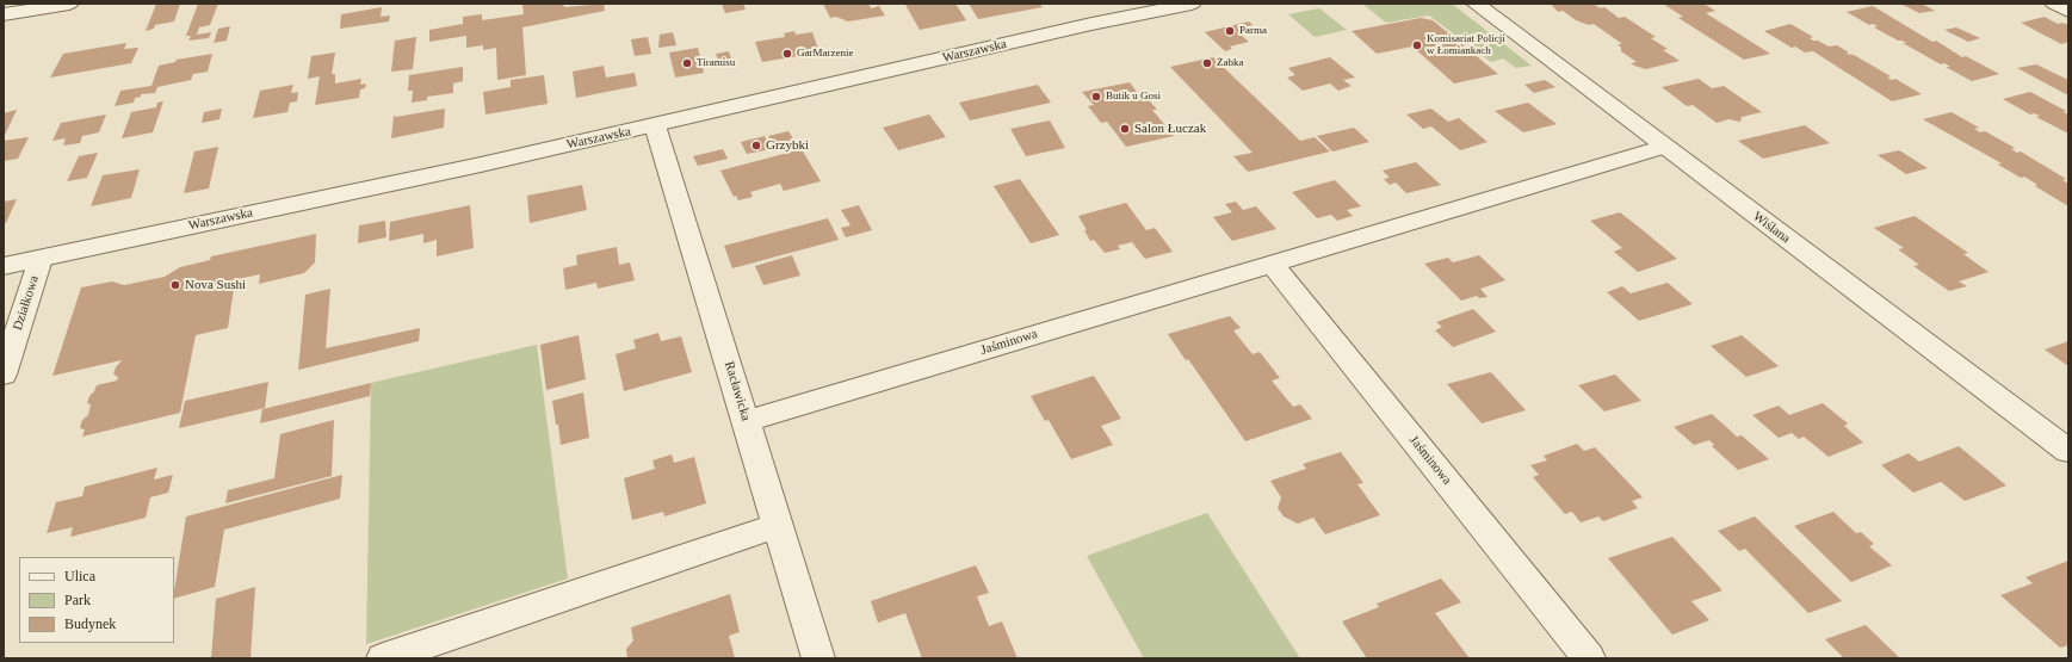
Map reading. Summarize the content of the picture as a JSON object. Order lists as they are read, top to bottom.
{
  "streets": {
    "street": [
      "Warszawska",
      "Wiślana",
      "Działkowa",
      "Jaśminowa",
      "Racławicka"
    ]
  },
  "crossings": [
    ["Warszawska", "Działkowa"],
    ["Warszawska", "Racławicka"],
    ["Wiślana", "Jaśminowa"],
    ["Jaśminowa", "Racławicka"]
  ],
  "places": [
    "Parma",
    "Komisariat Policji w Łomiankach",
    "GarMarzenie",
    "Tiramisu",
    "Żabka",
    "Butik u Gosi",
    "Salon Łuczak",
    "Grzybki",
    "Nova Sushi"
  ],
  "legend": ["Ulica", "Park", "Budynek"]
}
